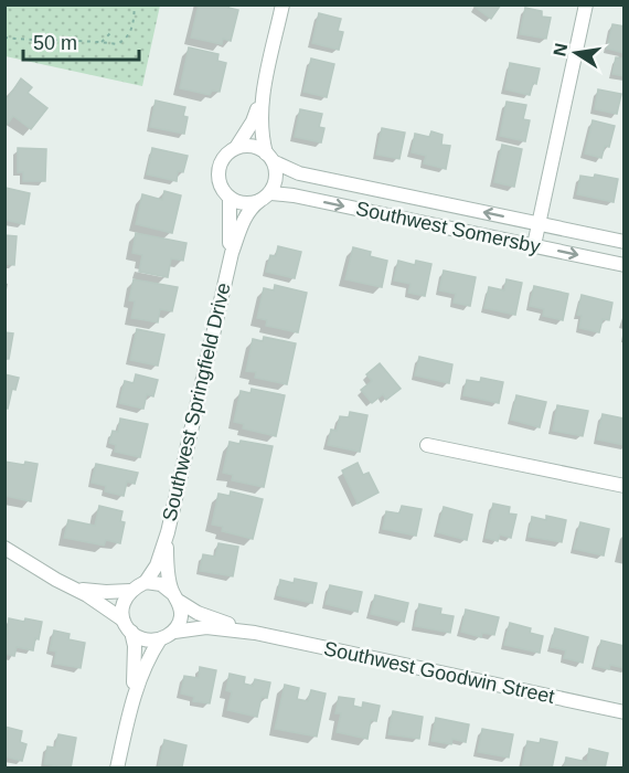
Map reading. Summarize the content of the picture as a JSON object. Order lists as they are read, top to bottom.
{
  "streets": {
    "street": ["Southwest Somersby", "Southwest Springfield Drive", "Southwest Goodwin Street"]
  },
  "crossings": [
    ["Southwest Somersby", "Southwest Springfield Drive"],
    ["Southwest Springfield Drive", "Southwest Goodwin Street"]
  ],
  "scale_bar": "50 m",
  "north": "left"
}
